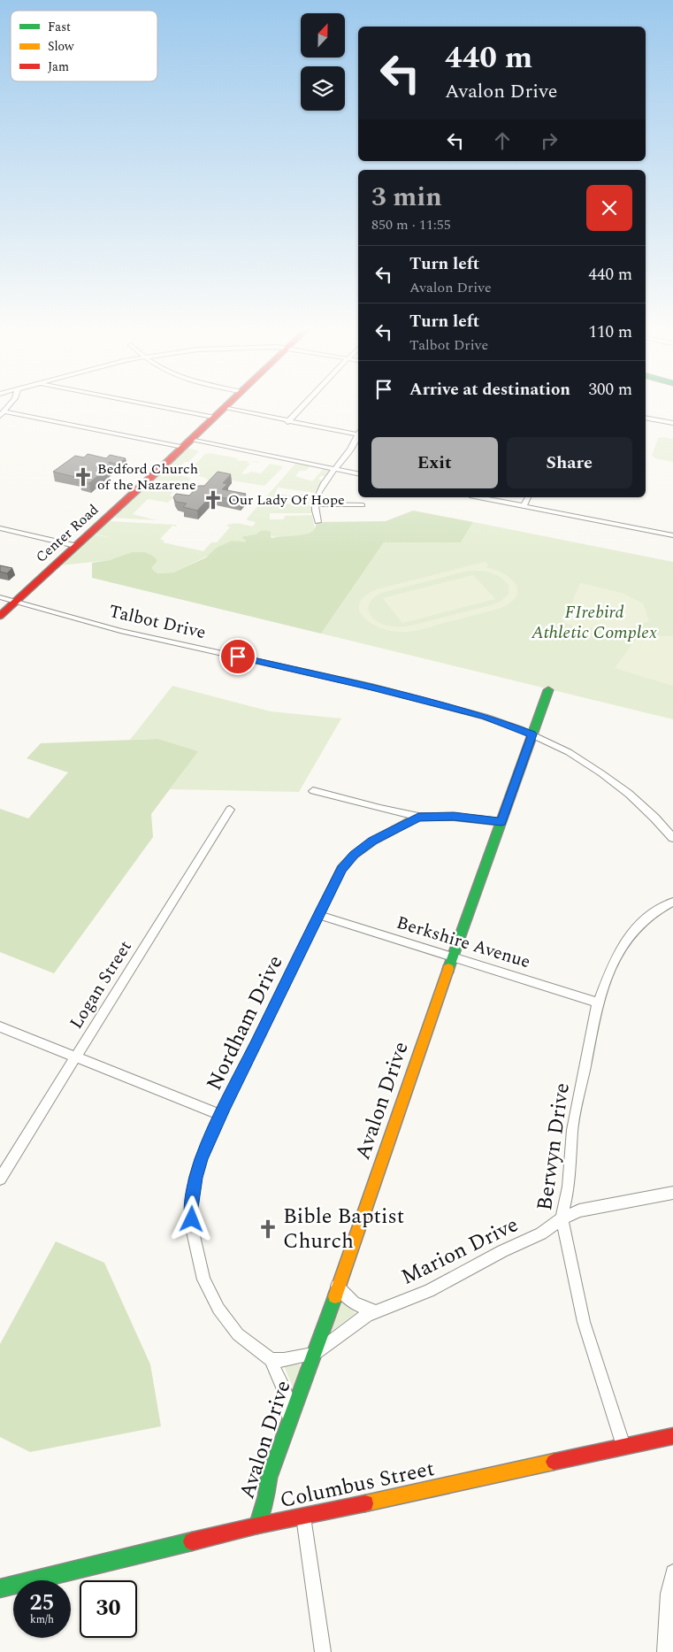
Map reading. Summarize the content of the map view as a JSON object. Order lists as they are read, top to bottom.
{
  "streets": {
    "street": [
      "Center Road",
      "Talbot Drive",
      "Berkshire Avenue",
      "Logan Street",
      "Nordham Drive",
      "Avalon Drive",
      "Berwyn Drive",
      "Marion Drive",
      "Columbus Street"
    ]
  },
  "crossings": [
    ["Center Road", "Talbot Drive"],
    ["Talbot Drive", "Avalon Drive"],
    ["Berkshire Avenue", "Nordham Drive"],
    ["Berkshire Avenue", "Avalon Drive"],
    ["Berkshire Avenue", "Berwyn Drive"],
    ["Nordham Drive", "Avalon Drive"],
    ["Nordham Drive", "Marion Drive"],
    ["Avalon Drive", "Marion Drive"],
    ["Avalon Drive", "Columbus Street"],
    ["Berwyn Drive", "Marion Drive"],
    ["Berwyn Drive", "Columbus Street"]
  ],
  "parks": ["FIrebird Athletic Complex"],
  "places": {
    "church": ["Bedford Church of the Nazarene", "Our Lady Of Hope", "Bible Baptist Church"]
  },
  "legend": ["Fast", "Slow", "Jam"],
  "north": "top",
  "page": {
    "turn": ["440 m", "Avalon Drive"],
    "heading": ["3 min", "850 m · 11:55"],
    "list": [
      {
        "name": "Turn left",
        "note": "Avalon Drive",
        "value": "440 m"
      },
      {
        "name": "Turn left",
        "note": "Talbot Drive",
        "value": "110 m"
      },
      {
        "name": "Arrive at destination",
        "value": "300 m"
      }
    ],
    "buttons": ["Exit", "Share"],
    "speed": "25 km/h",
    "limit": "30"
  }
}
